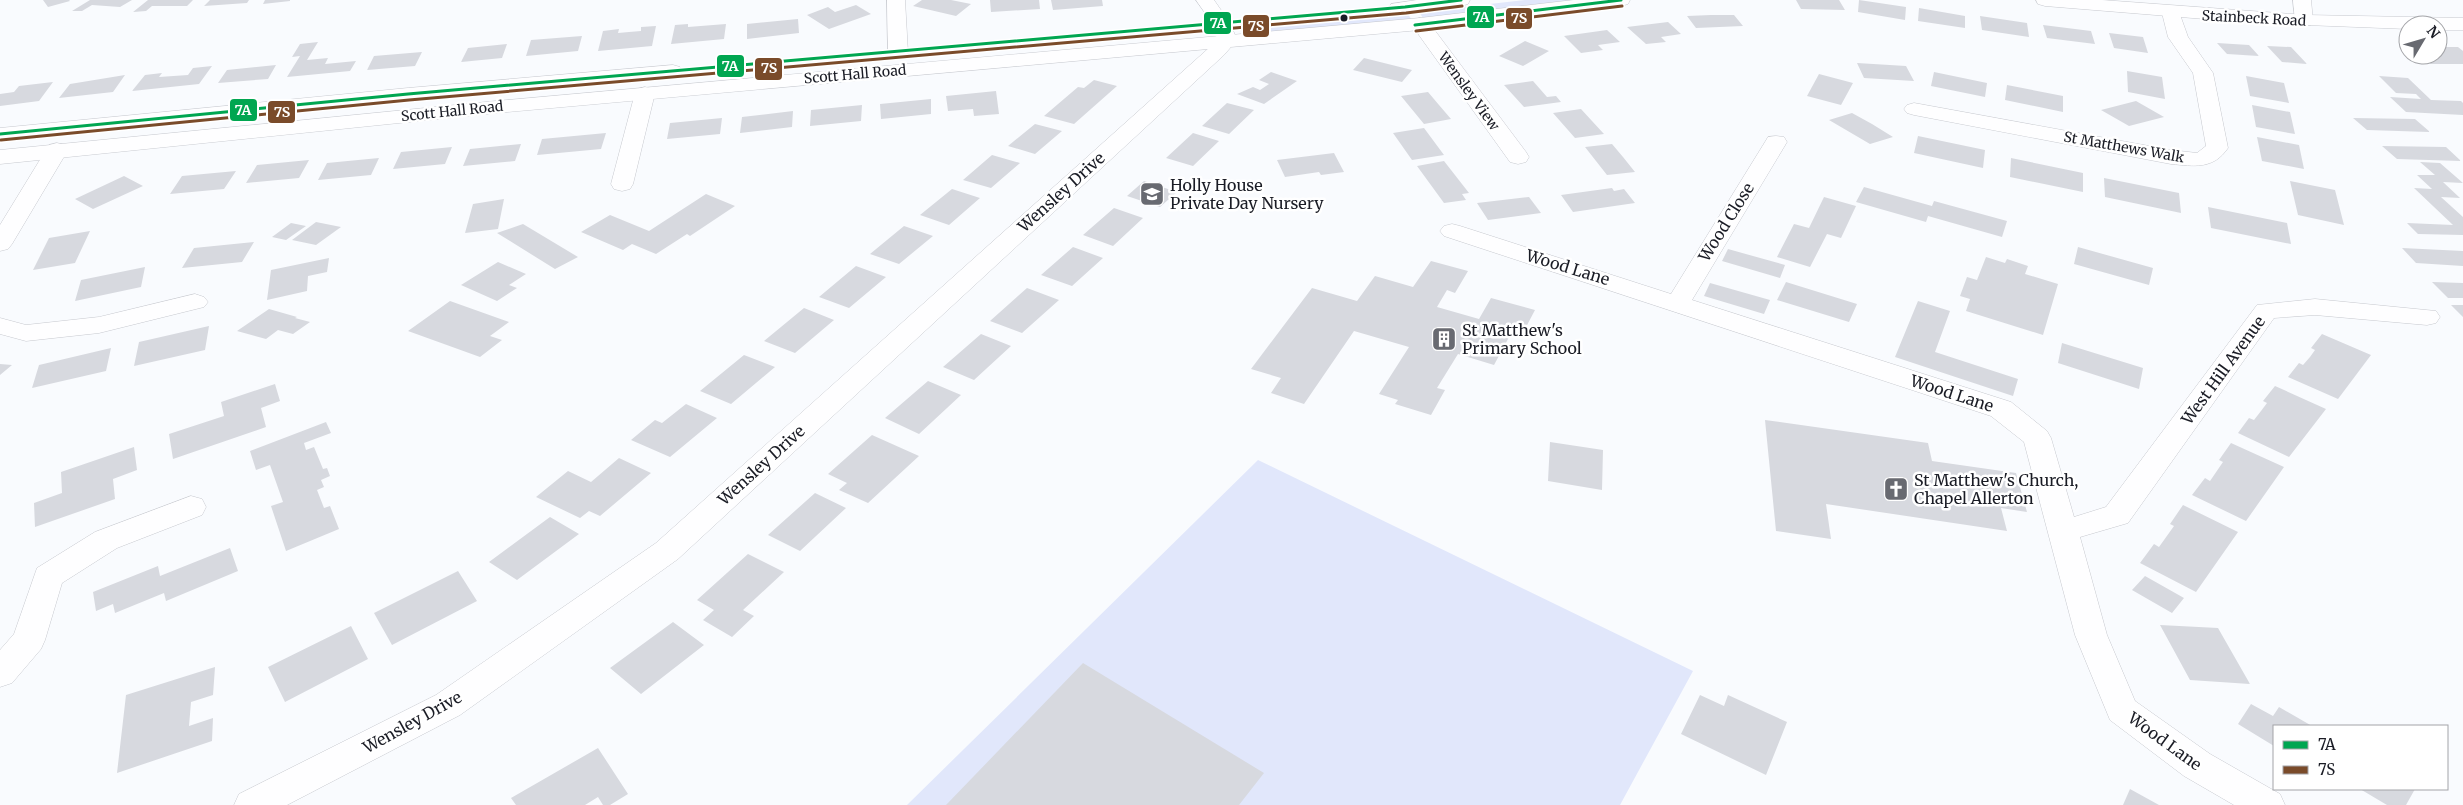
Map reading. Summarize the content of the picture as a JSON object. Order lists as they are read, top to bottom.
{
  "streets": {
    "main road": [
      "Stainbeck Road",
      "Scott Hall Road",
      "Wensley View",
      "St Matthews Walk",
      "Wensley Drive",
      "Wood Close",
      "Wood Lane",
      "West Hill Avenue"
    ]
  },
  "crossings": [
    ["Stainbeck Road", "St Matthews Walk"],
    ["Scott Hall Road", "Wensley View"],
    ["Scott Hall Road", "Wensley Drive"],
    ["Wood Close", "Wood Lane"],
    ["Wood Lane", "West Hill Avenue"]
  ],
  "places": {
    "school or university": ["Holly House Private Day Nursery"],
    "building": ["St Matthew's Primary School"],
    "church": ["St Matthew's Church, Chapel Allerton"]
  },
  "lines": ["transit line 7A", "transit line 7S"],
  "legend": ["7A", "7S"],
  "north": "top right"
}
